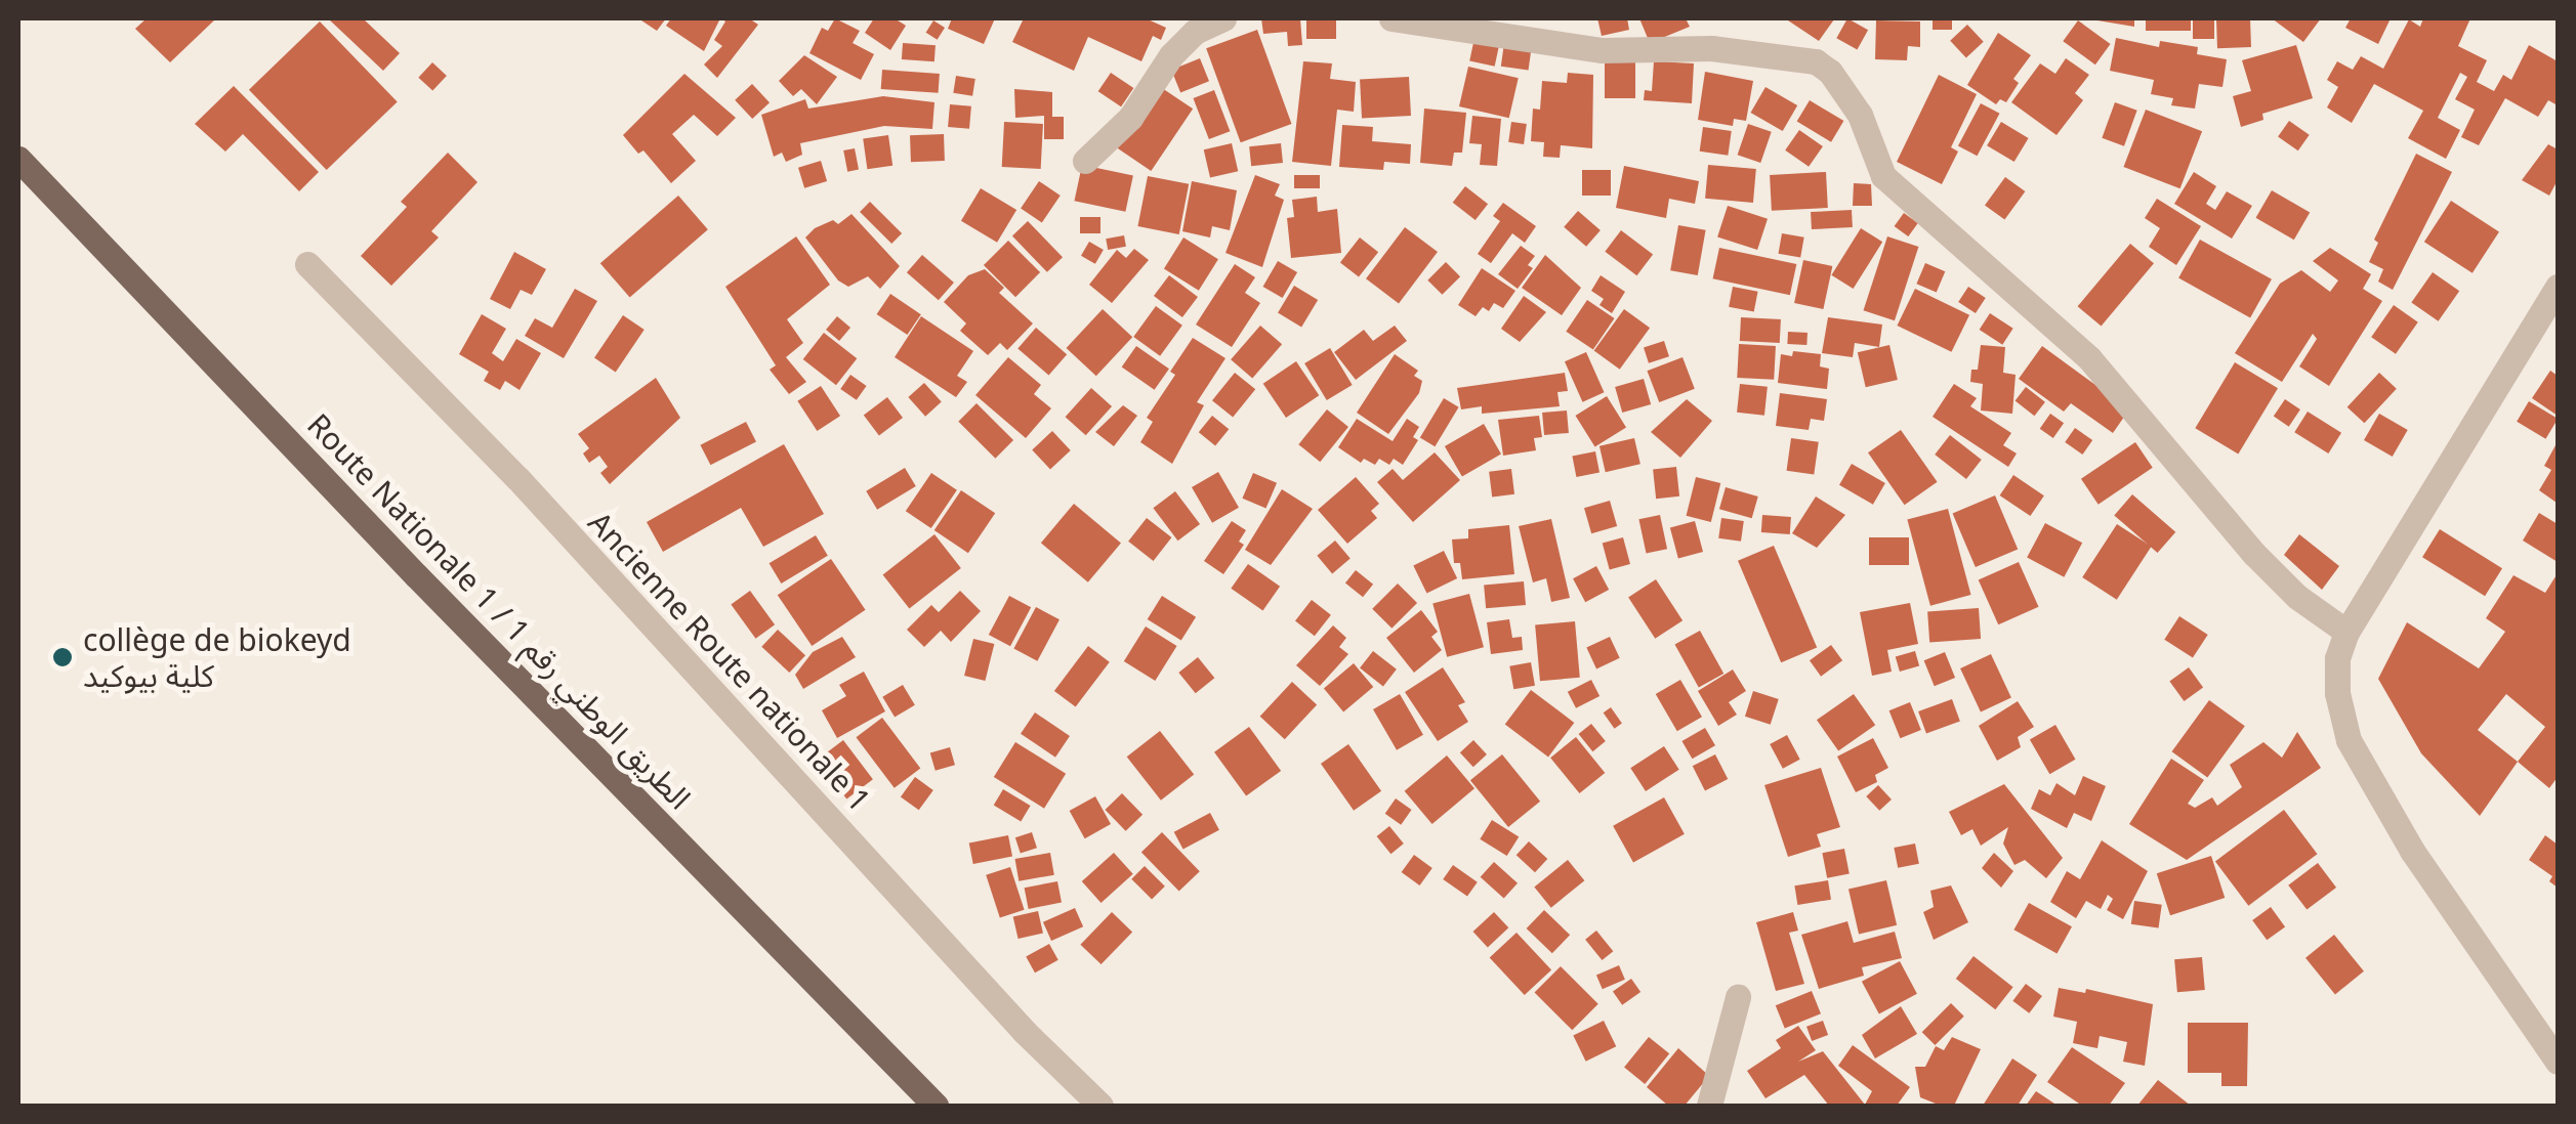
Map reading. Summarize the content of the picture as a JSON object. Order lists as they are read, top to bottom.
{
  "streets": {
    "main road": ["Route Nationale 1 / الطريق الوطني رقم 1"],
    "street": ["Ancienne Route nationale 1"]
  },
  "places": ["collège de biokeyd كلية بيوكيد"]
}
